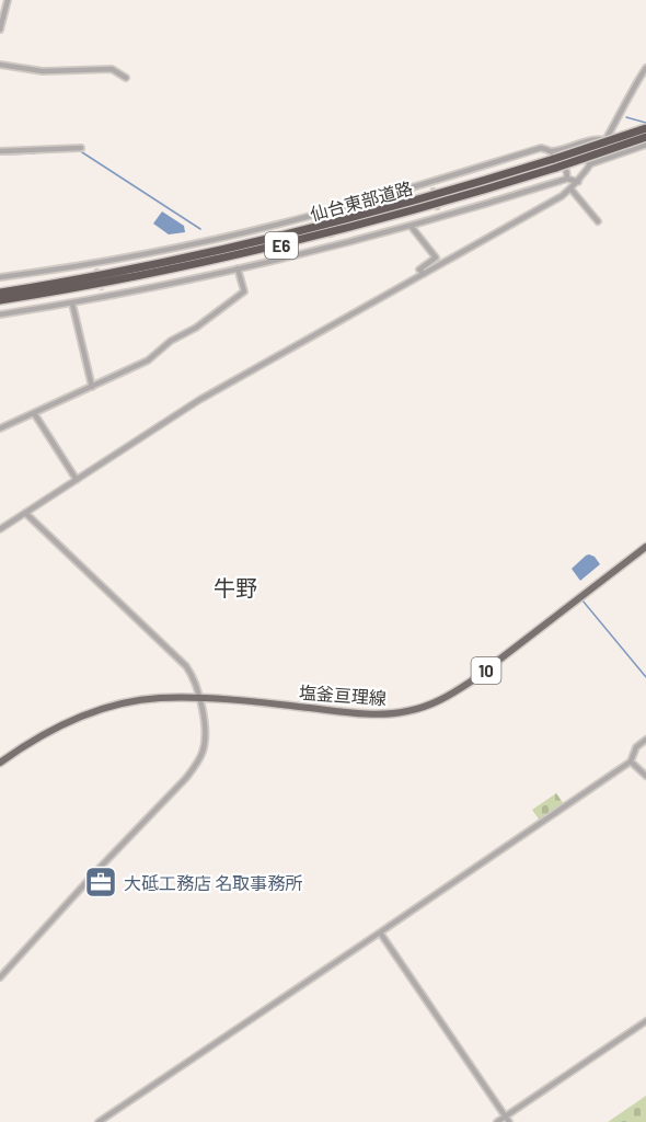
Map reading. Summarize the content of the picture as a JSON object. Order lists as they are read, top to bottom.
{
  "streets": {
    "highway": ["仙台東部道路", "E6"],
    "main road": ["10", "塩釜亘理線"]
  },
  "districts": ["牛野"],
  "places": {
    "office": ["大砥工務店 名取事務所"]
  }
}
